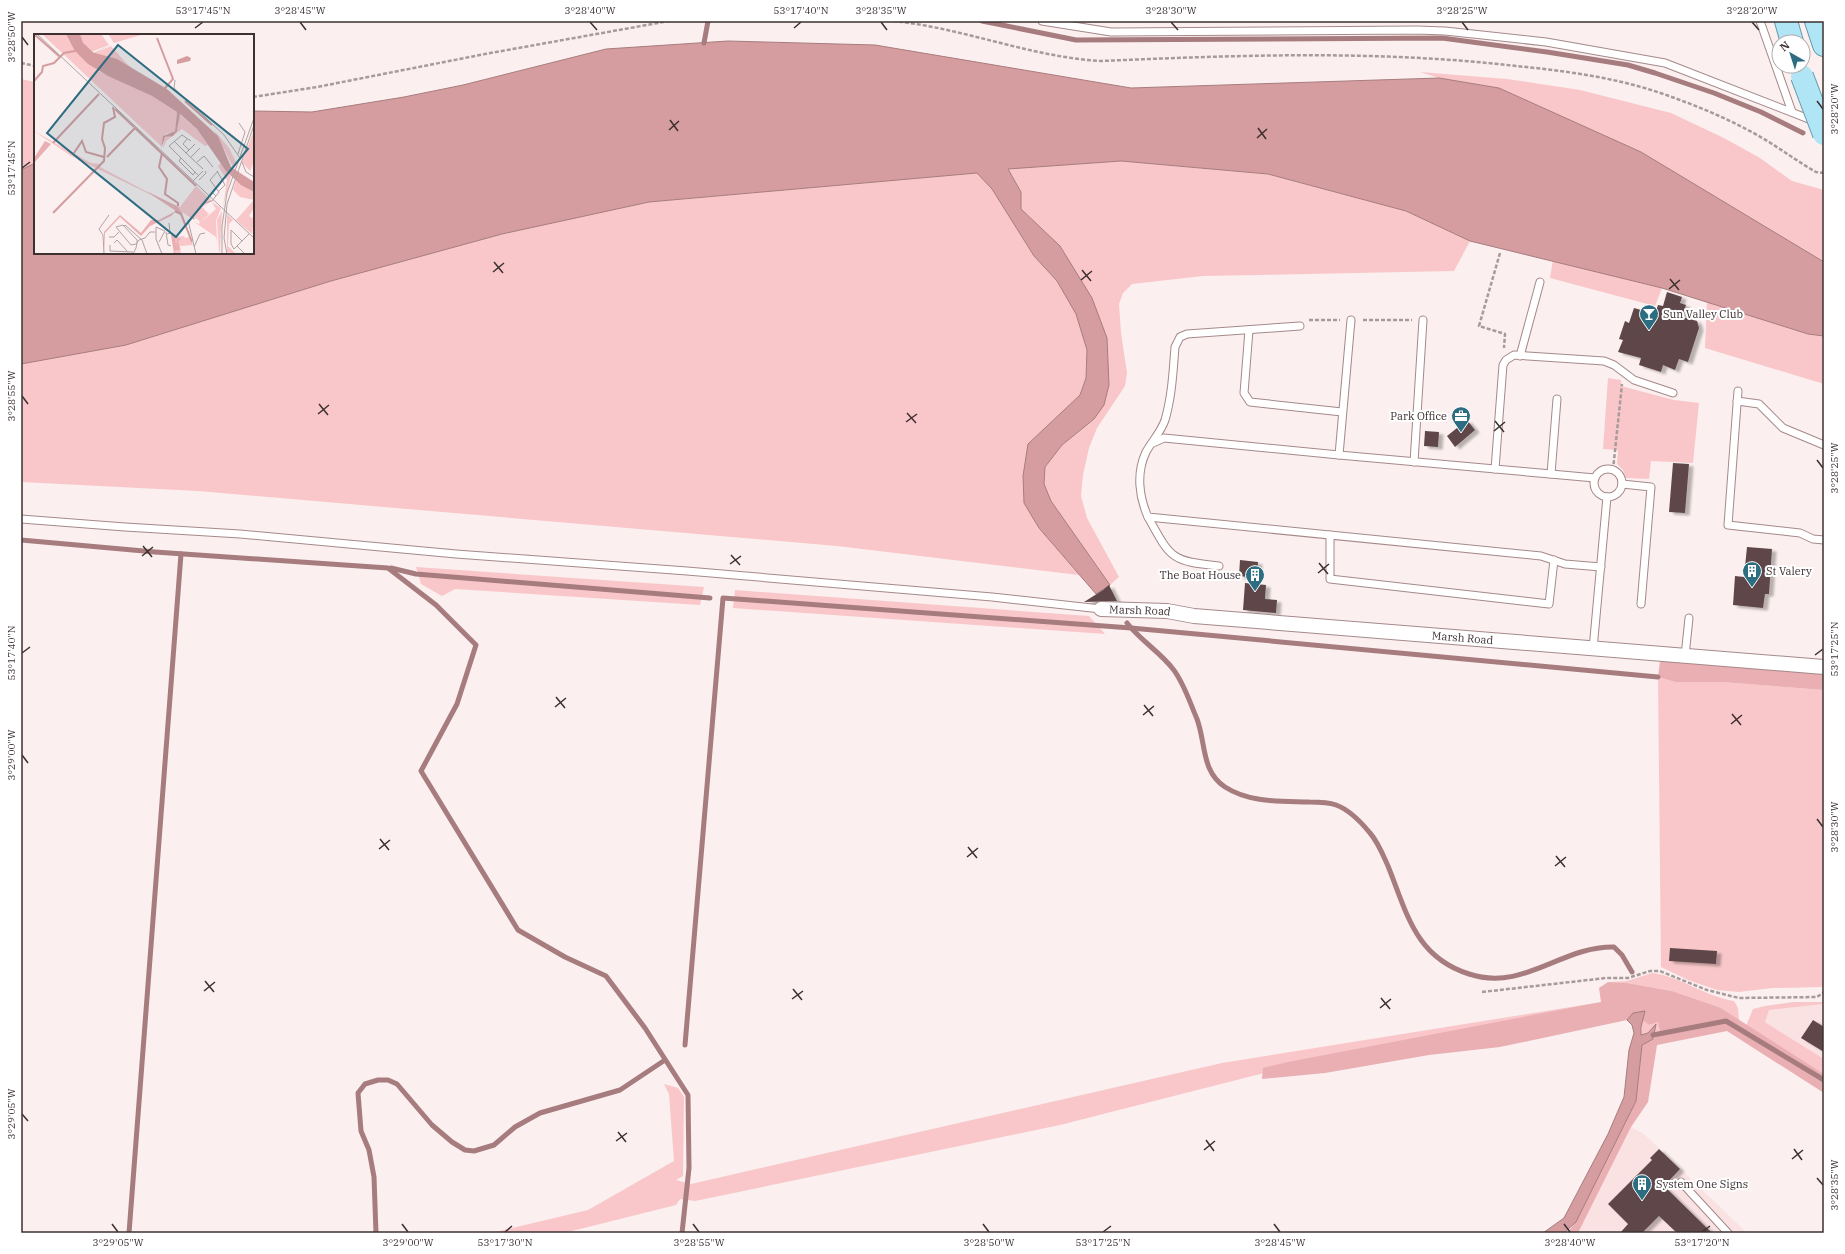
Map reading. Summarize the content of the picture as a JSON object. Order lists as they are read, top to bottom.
{
  "streets": {
    "street": ["Marsh Road"]
  },
  "places": {
    "bar": ["Sun Valley Club"],
    "office": ["Park Office"],
    "building": ["St Valery", "The Boat House", "System One Signs"]
  },
  "north": "top left",
  "coordinates": [
    "53°17'45\"N",
    "3°28'45\"W",
    "3°28'40\"W",
    "53°17'40\"N",
    "3°28'35\"W",
    "3°28'30\"W",
    "3°28'25\"W",
    "3°28'20\"W",
    "3°28'50\"W",
    "3°28'55\"W",
    "53°17'25\"N",
    "3°29'00\"W",
    "3°29'05\"W",
    "53°17'30\"N",
    "53°17'20\"N"
  ]
}
